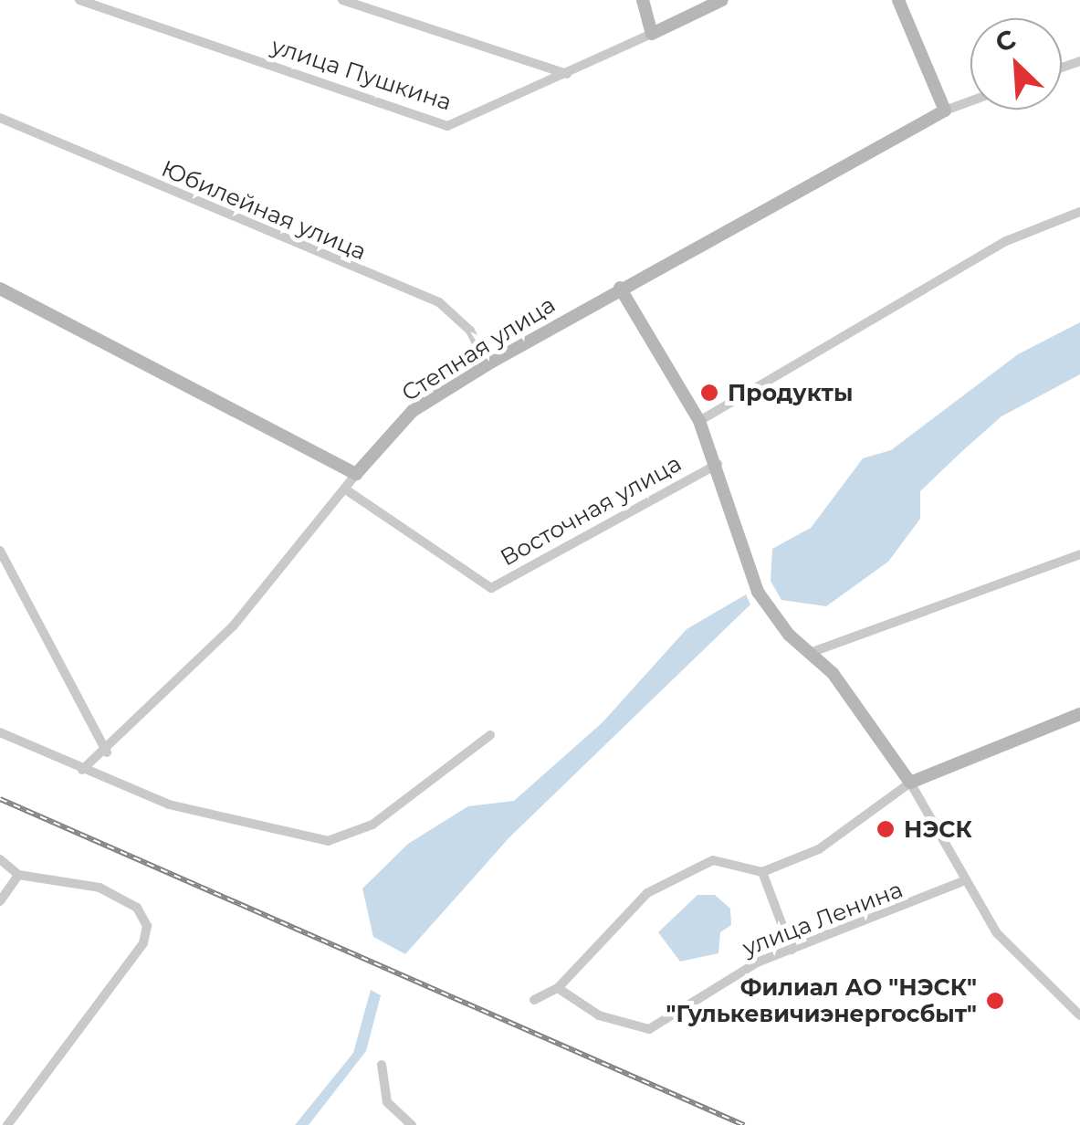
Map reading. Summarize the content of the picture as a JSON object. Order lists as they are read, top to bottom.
{
  "streets": {
    "street": [
      "улица Пушкина",
      "Юбилейная улица",
      "Степная улица",
      "Восточная улица",
      "улица Ленина"
    ]
  },
  "crossings": [
    ["Юбилейная улица", "Степная улица"],
    ["Степная улица", "Восточная улица"]
  ],
  "places": ["Продукты", "НЭСК", "Филиал АО \"НЭСК\" \"Гулькевичиэнергосбыт\""],
  "north": "top left"
}
